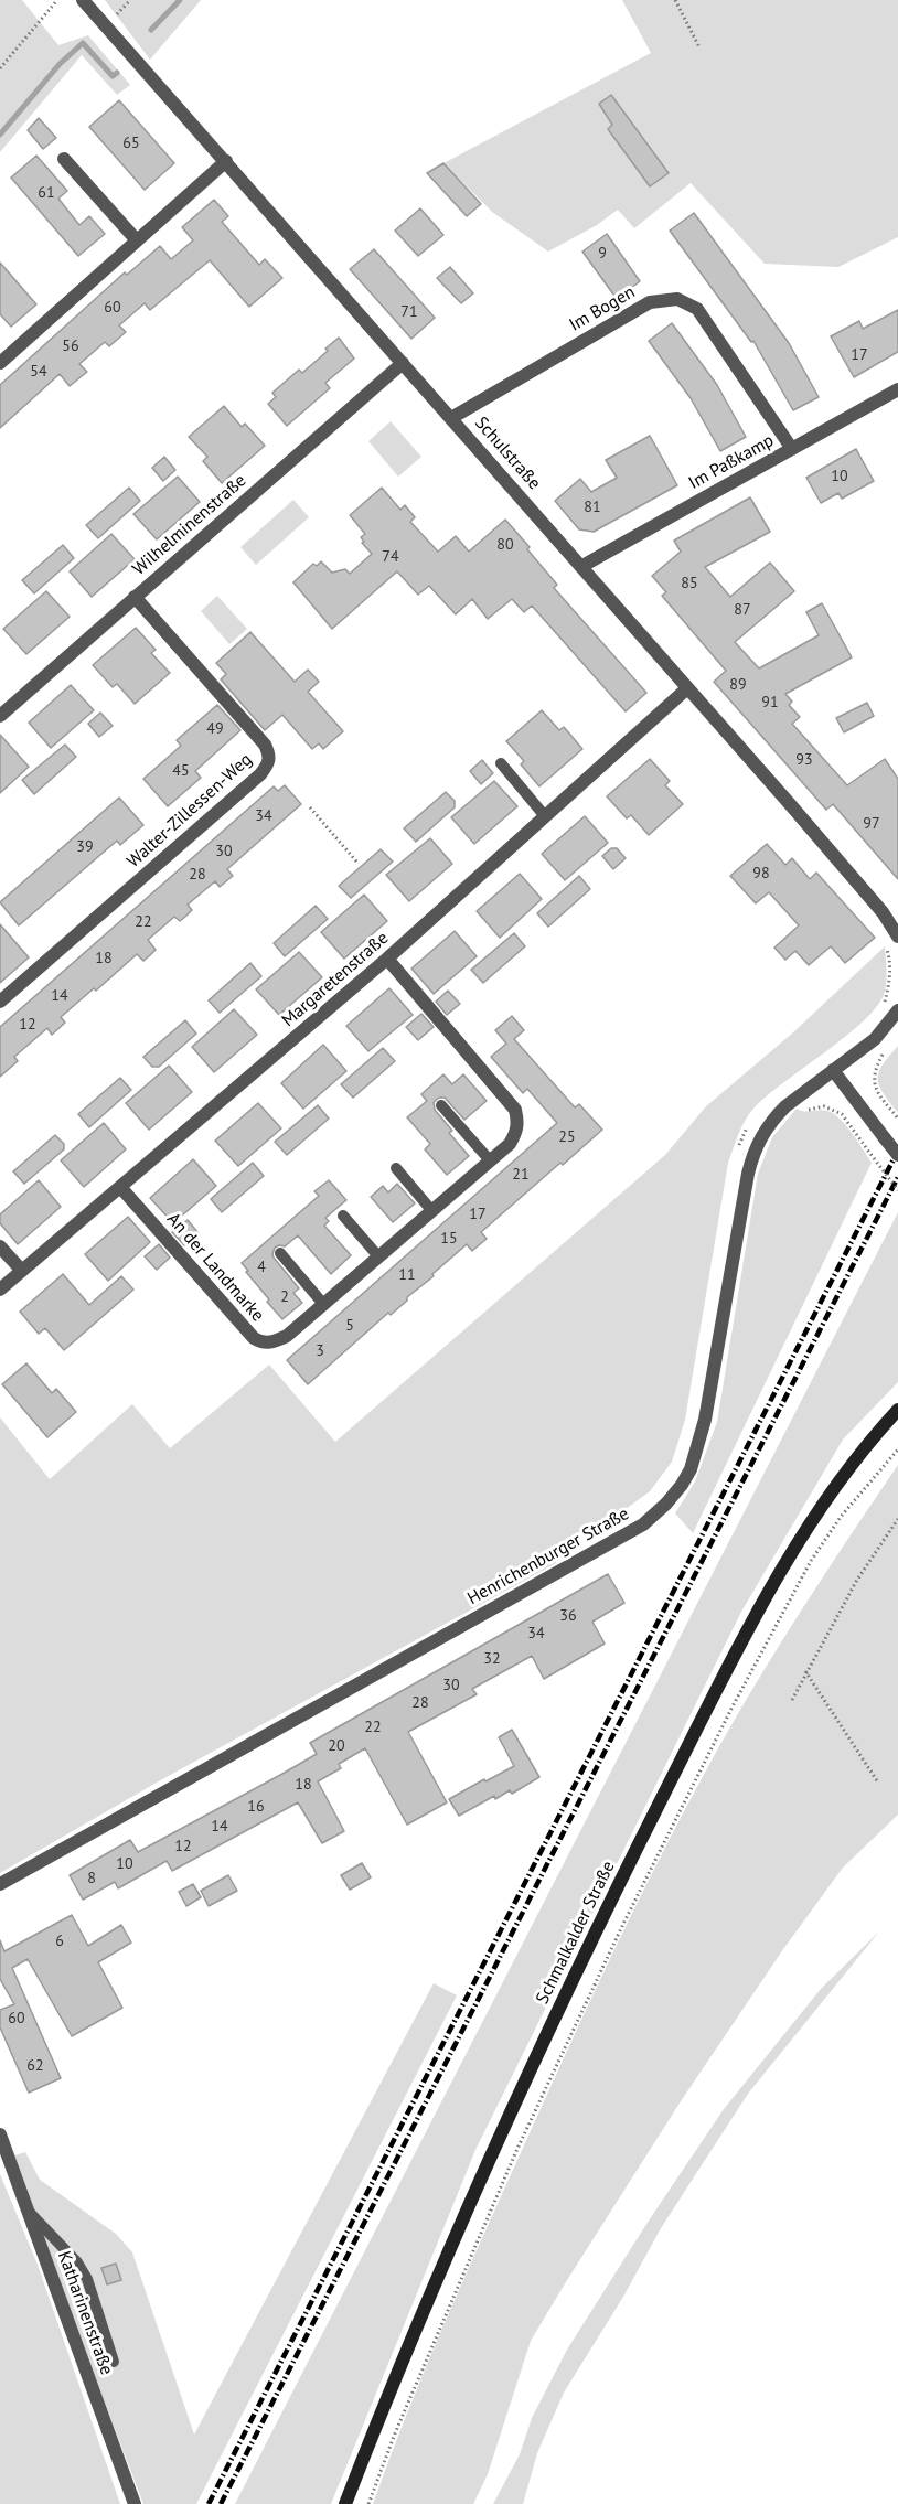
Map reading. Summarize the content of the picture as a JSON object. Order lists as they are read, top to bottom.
{
  "streets": {
    "main road": ["Schmalkalder Straße"],
    "street": [
      "Im Bogen",
      "Schulstraße",
      "Im Paßkamp",
      "Wilhelminenstraße",
      "Walter-Zillessen-Weg",
      "Margaretenstraße",
      "An der Landmarke",
      "Henrichenburger Straße",
      "Katharinenstraße"
    ]
  },
  "crossings": [
    ["Im Bogen", "Schulstraße"],
    ["Im Bogen", "Im Paßkamp"],
    ["Schulstraße", "Im Paßkamp"],
    ["Schulstraße", "Wilhelminenstraße"],
    ["Schulstraße", "Margaretenstraße"],
    ["Wilhelminenstraße", "Walter-Zillessen-Weg"],
    ["Margaretenstraße", "An der Landmarke"]
  ],
  "house_numbers": [
    "65",
    "61",
    "9",
    "60",
    "71",
    "56",
    "17",
    "54",
    "10",
    "81",
    "80",
    "74",
    "85",
    "87",
    "89",
    "91",
    "49",
    "93",
    "45",
    "34",
    "97",
    "39",
    "30",
    "98",
    "28",
    "22",
    "18",
    "14",
    "12",
    "25",
    "21",
    "17",
    "15",
    "4",
    "11",
    "2",
    "5",
    "3",
    "36",
    "34",
    "32",
    "30",
    "28",
    "22",
    "20",
    "18",
    "16",
    "14",
    "12",
    "10",
    "8",
    "6",
    "60",
    "62"
  ]
}
